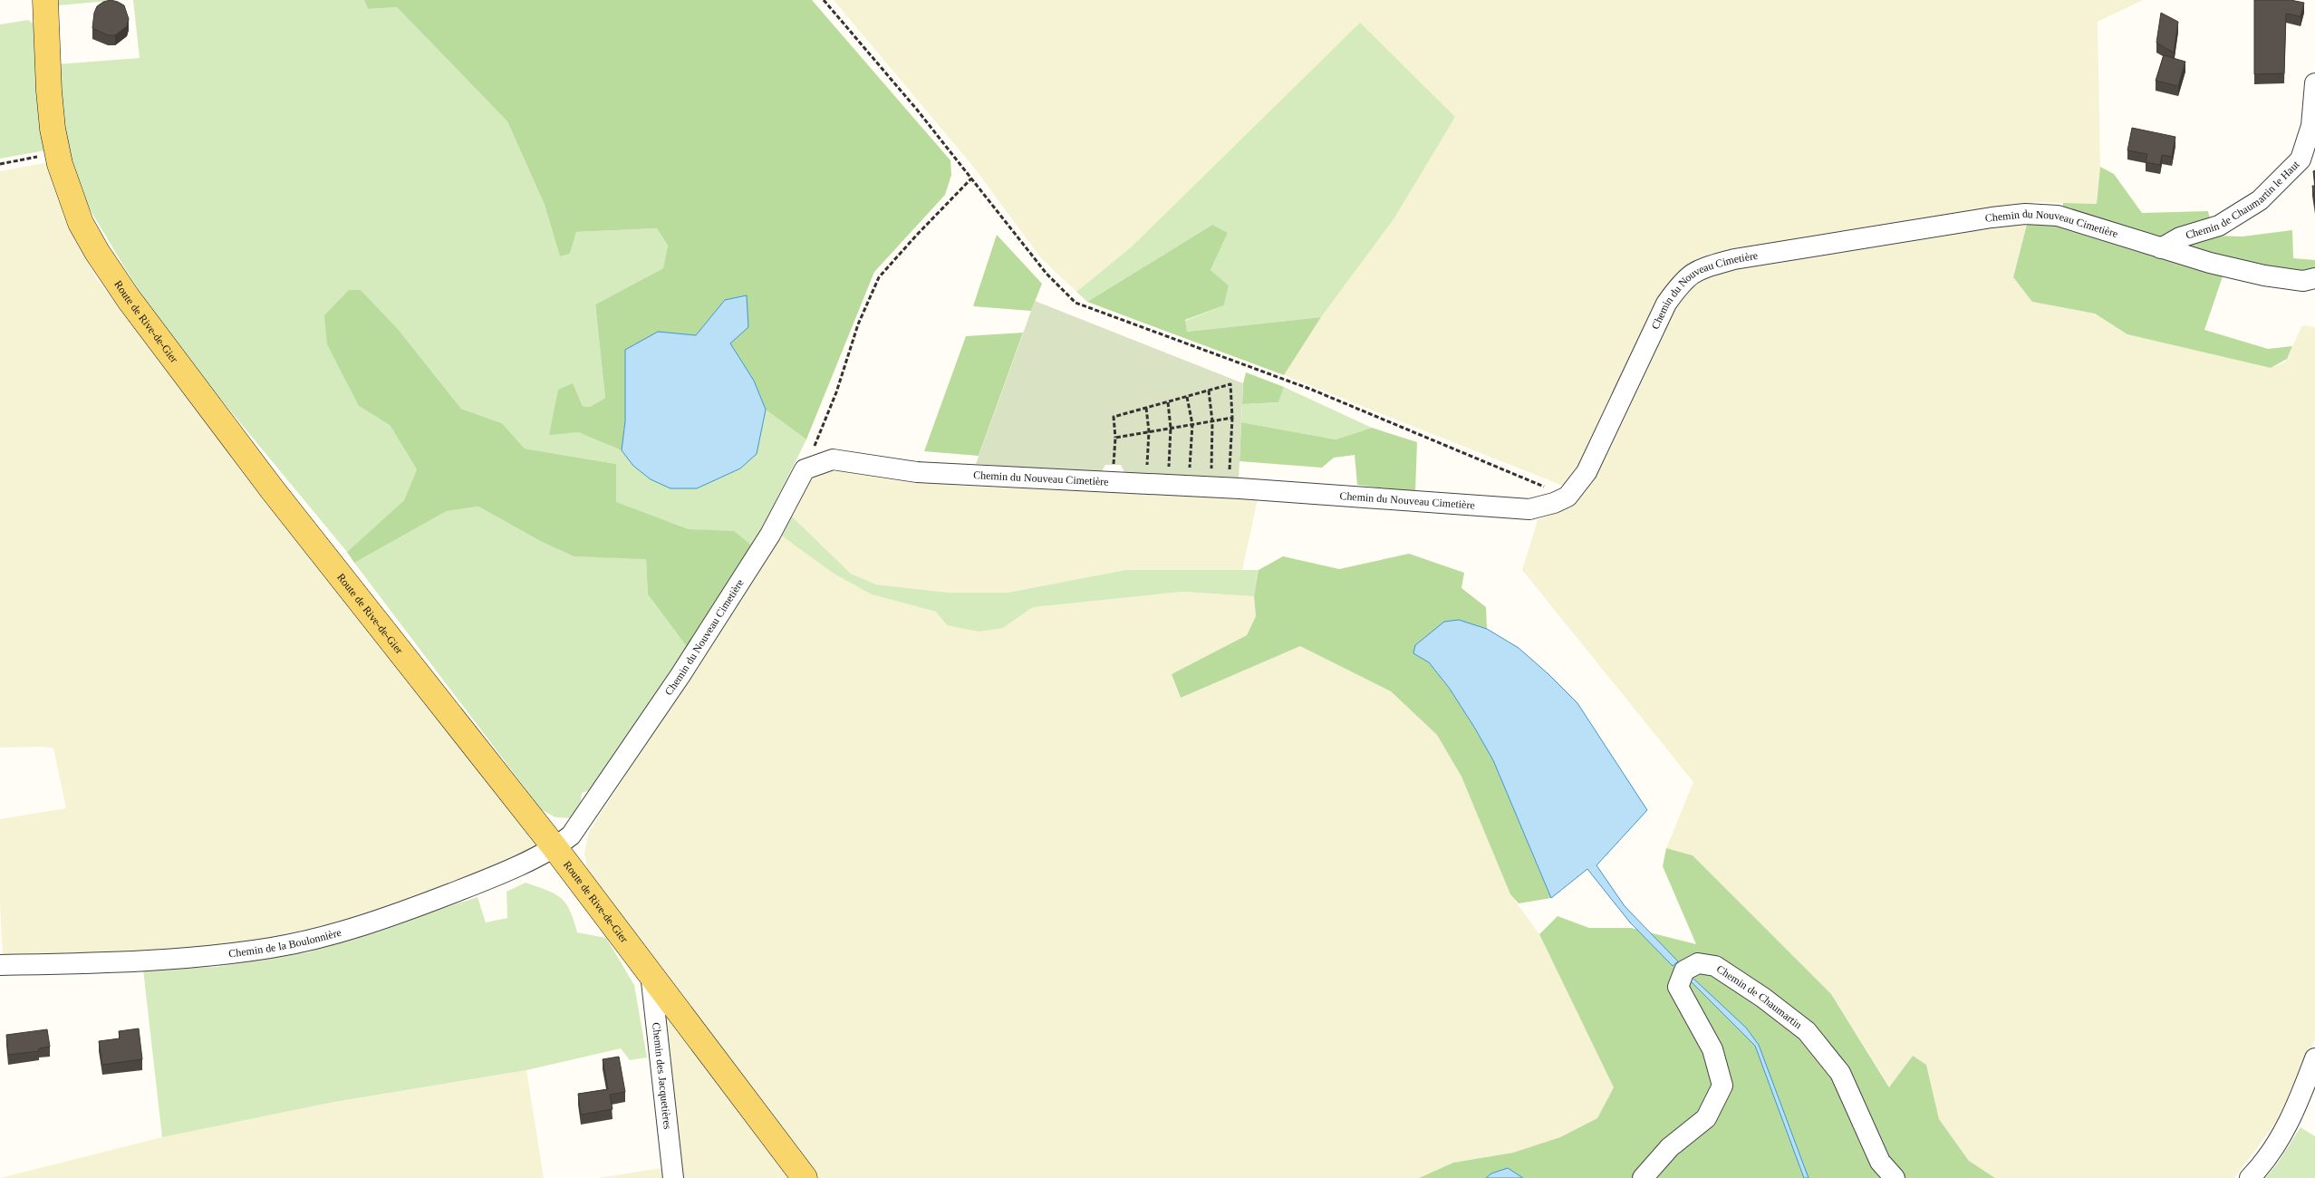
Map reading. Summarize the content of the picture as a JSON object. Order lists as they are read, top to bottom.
{
  "streets": {
    "main road": ["Route de Rive-de-Gier"],
    "street": [
      "Chemin de Chaumartin le Haut",
      "Chemin du Nouveau Cimetière",
      "Chemin de la Boulonnière",
      "Chemin de Chaumartin",
      "Chemin des Jacquetières"
    ]
  },
  "crossings": [
    ["Chemin de Chaumartin le Haut", "Chemin du Nouveau Cimetière"],
    ["Chemin du Nouveau Cimetière", "Route de Rive-de-Gier"],
    ["Chemin du Nouveau Cimetière", "Chemin de la Boulonnière"],
    ["Route de Rive-de-Gier", "Chemin de la Boulonnière"],
    ["Route de Rive-de-Gier", "Chemin des Jacquetières"]
  ]
}
